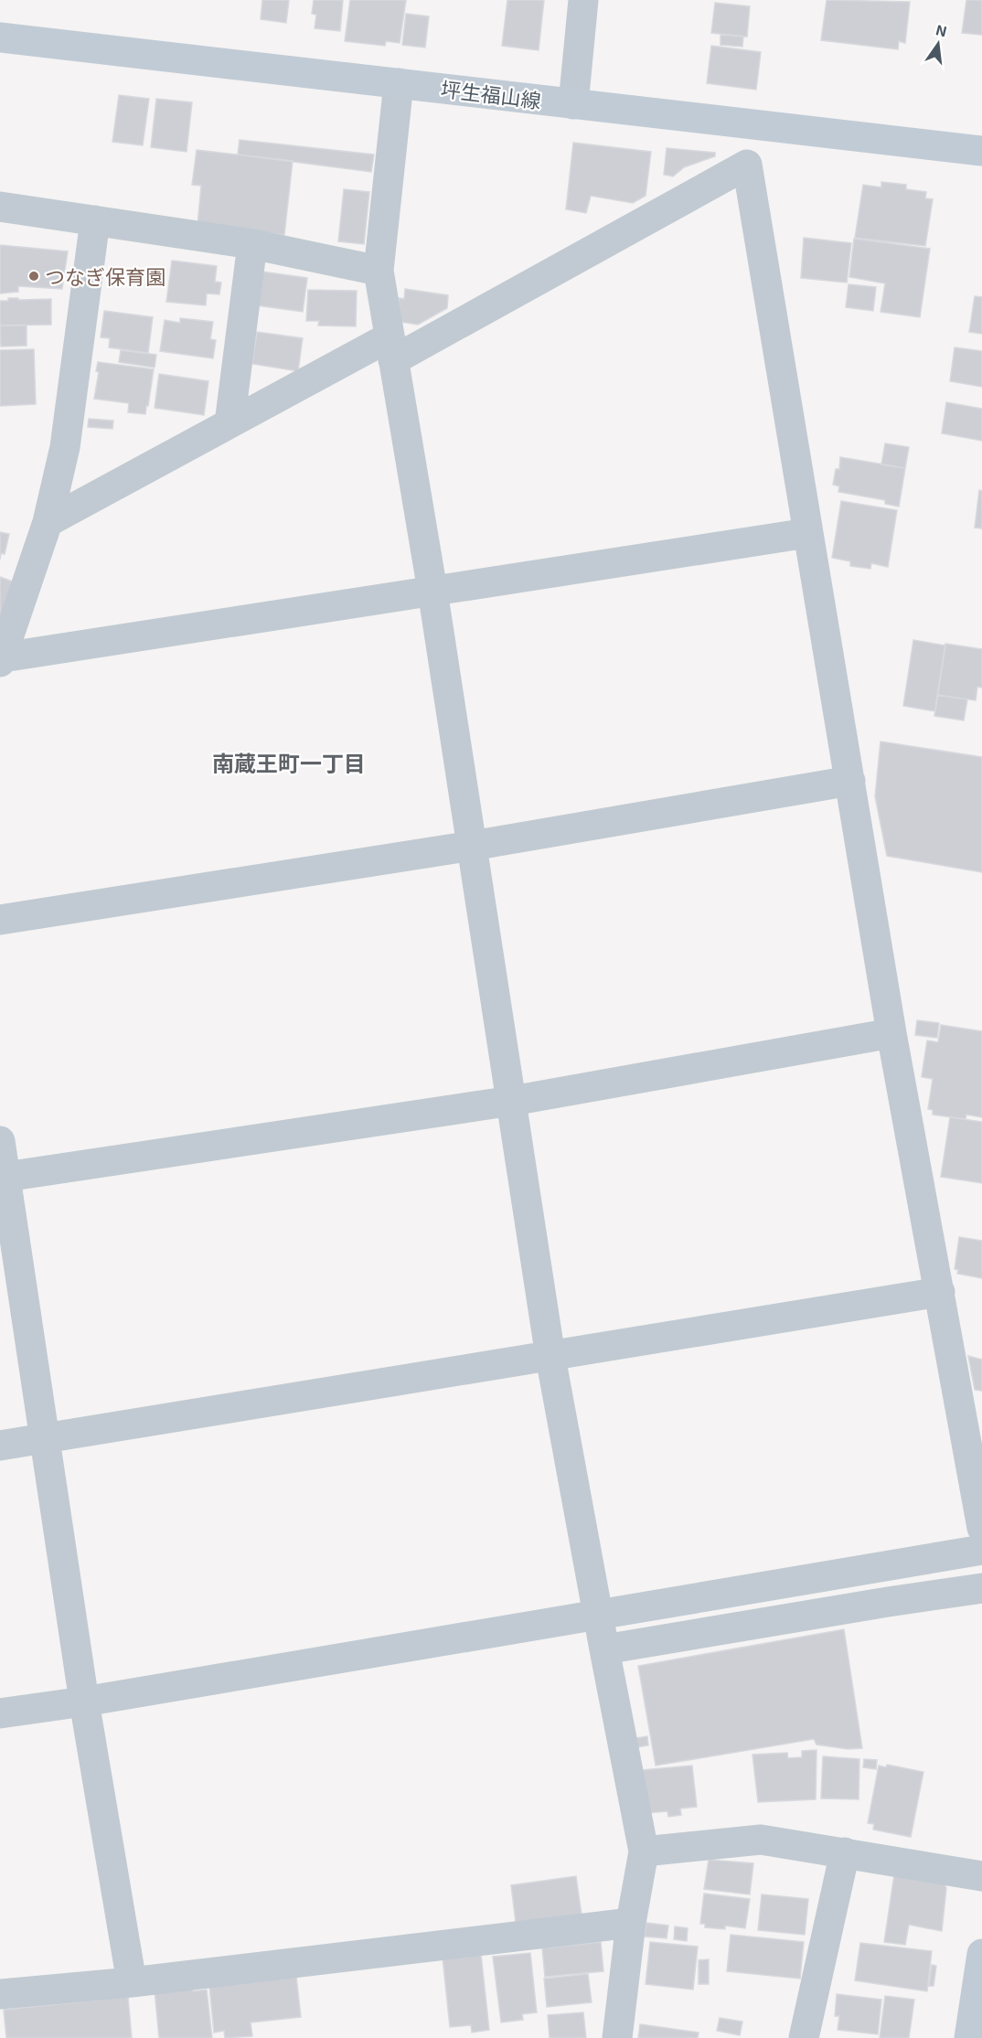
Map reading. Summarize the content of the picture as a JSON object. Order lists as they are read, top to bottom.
{
  "streets": {
    "main road": ["坪生福山線"]
  },
  "districts": ["南蔵王町一丁目"],
  "places": ["つなぎ保育園"],
  "north": "top"
}
